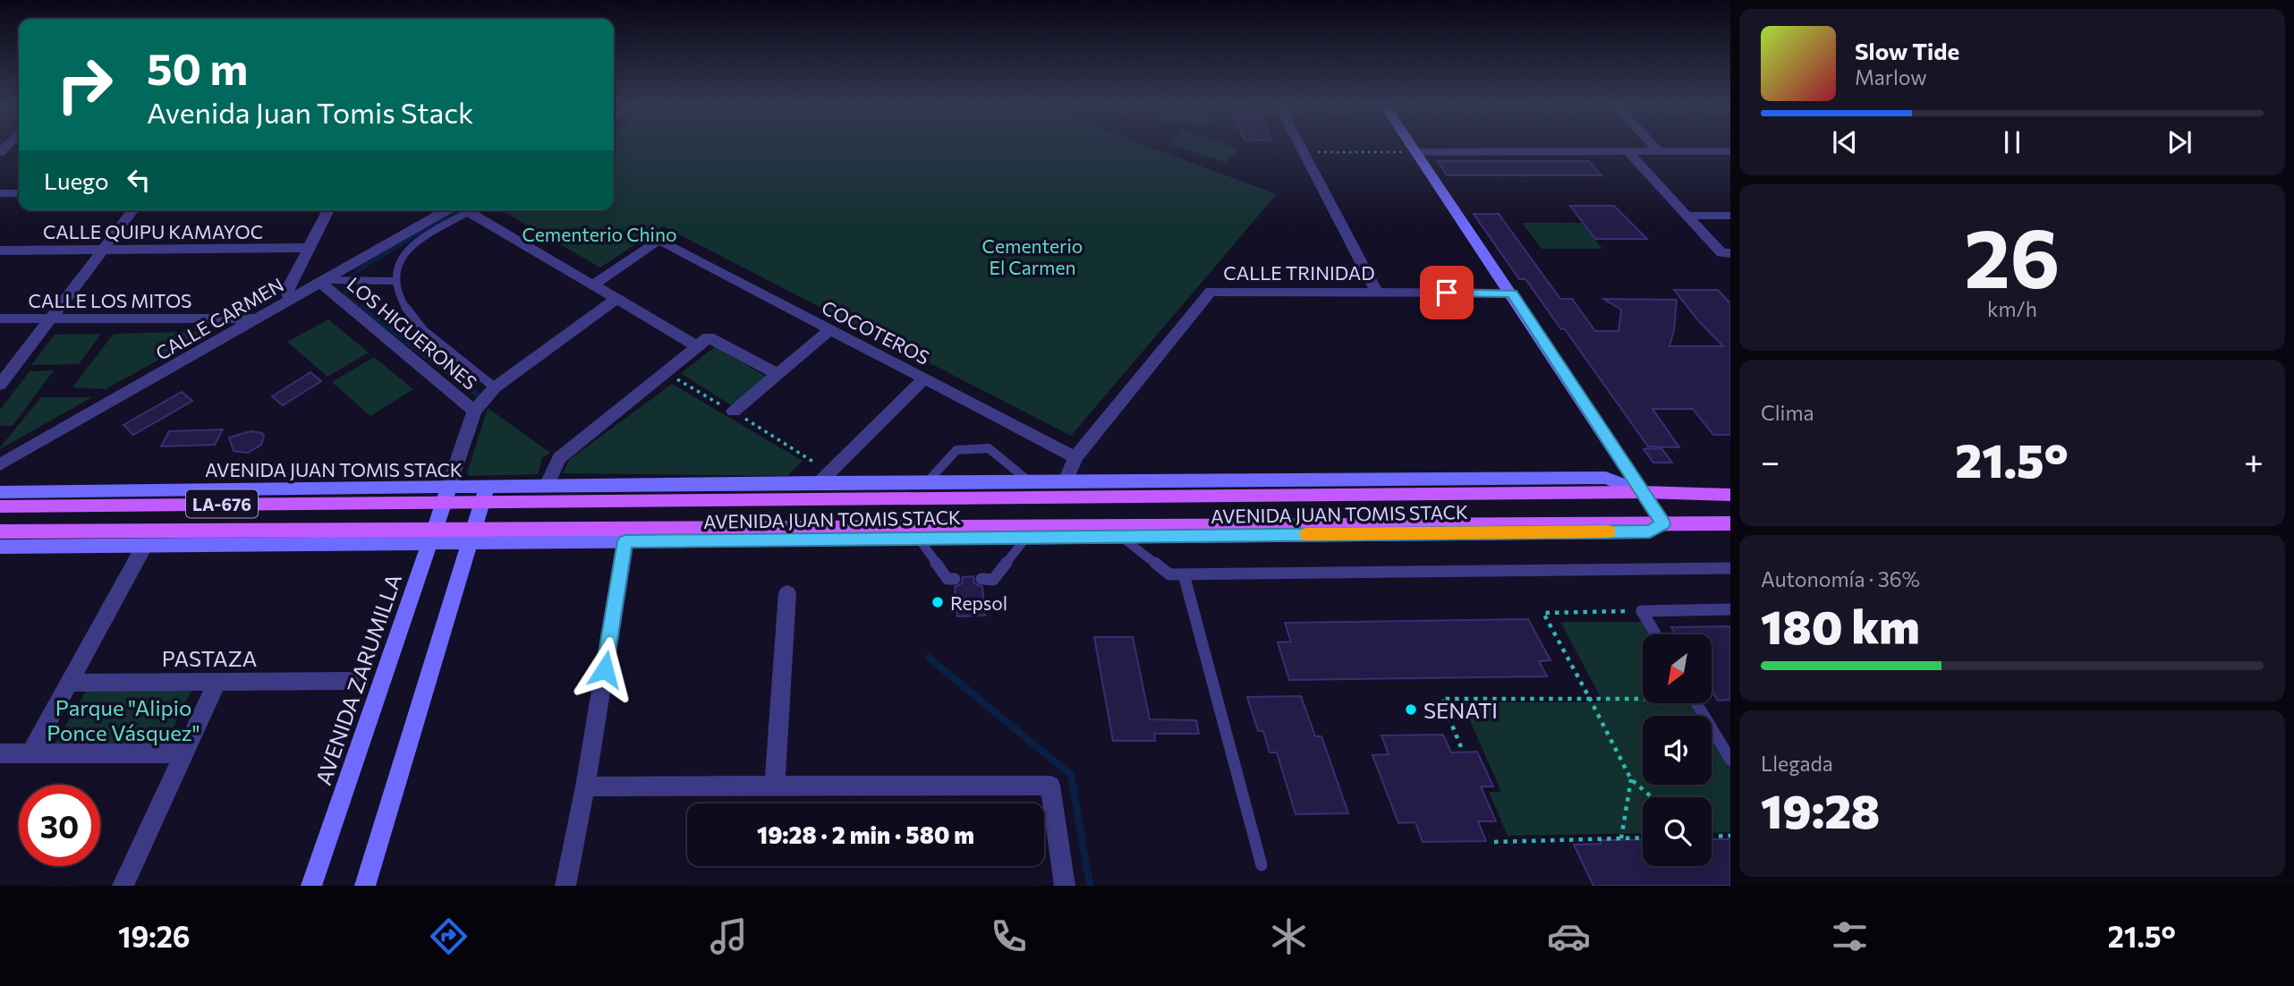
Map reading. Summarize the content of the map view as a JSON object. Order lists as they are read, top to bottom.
{
  "streets": {
    "main road": ["AVENIDA JUAN TOMIS STACK", "LA-676"],
    "street": [
      "CALLE QUIPU KAMAYOC",
      "CALLE TRINIDAD",
      "CALLE LOS MITOS",
      "CALLE CARMEN",
      "COCOTEROS",
      "LOS HIGUERONES",
      "PASTAZA",
      "AVENIDA ZARUMILLA"
    ]
  },
  "crossings": [
    ["CALLE TRINIDAD", "COCOTEROS"],
    ["CALLE TRINIDAD", "AVENIDA JUAN TOMIS STACK"],
    ["CALLE LOS MITOS", "CALLE CARMEN"],
    ["CALLE CARMEN", "LOS HIGUERONES"],
    ["LOS HIGUERONES", "AVENIDA JUAN TOMIS STACK"],
    ["LOS HIGUERONES", "AVENIDA ZARUMILLA"],
    ["AVENIDA JUAN TOMIS STACK", "AVENIDA ZARUMILLA"]
  ],
  "parks": ["Cementerio Chino", "Cementerio El Carmen", "Parque \"Alipio Ponce Vásquez\""],
  "places": ["Repsol", "SENATI"],
  "north": "bottom left",
  "page": {
    "turn": ["50 m", "Avenida Juan Tomis Stack"],
    "song": ["Slow Tide", "Marlow"],
    "then": "Luego",
    "tile": [
      ["26", "km/h"],
      "Clima",
      ["Autonomía · 36%", "180 km"],
      ["Llegada", "19:28"]
    ],
    "heat": ["−", "21.5°", "+"],
    "limit": "30",
    "trip": "19:28 · 2 min · 580 m",
    "tabs": ["19:26", "21.5°"]
  }
}
